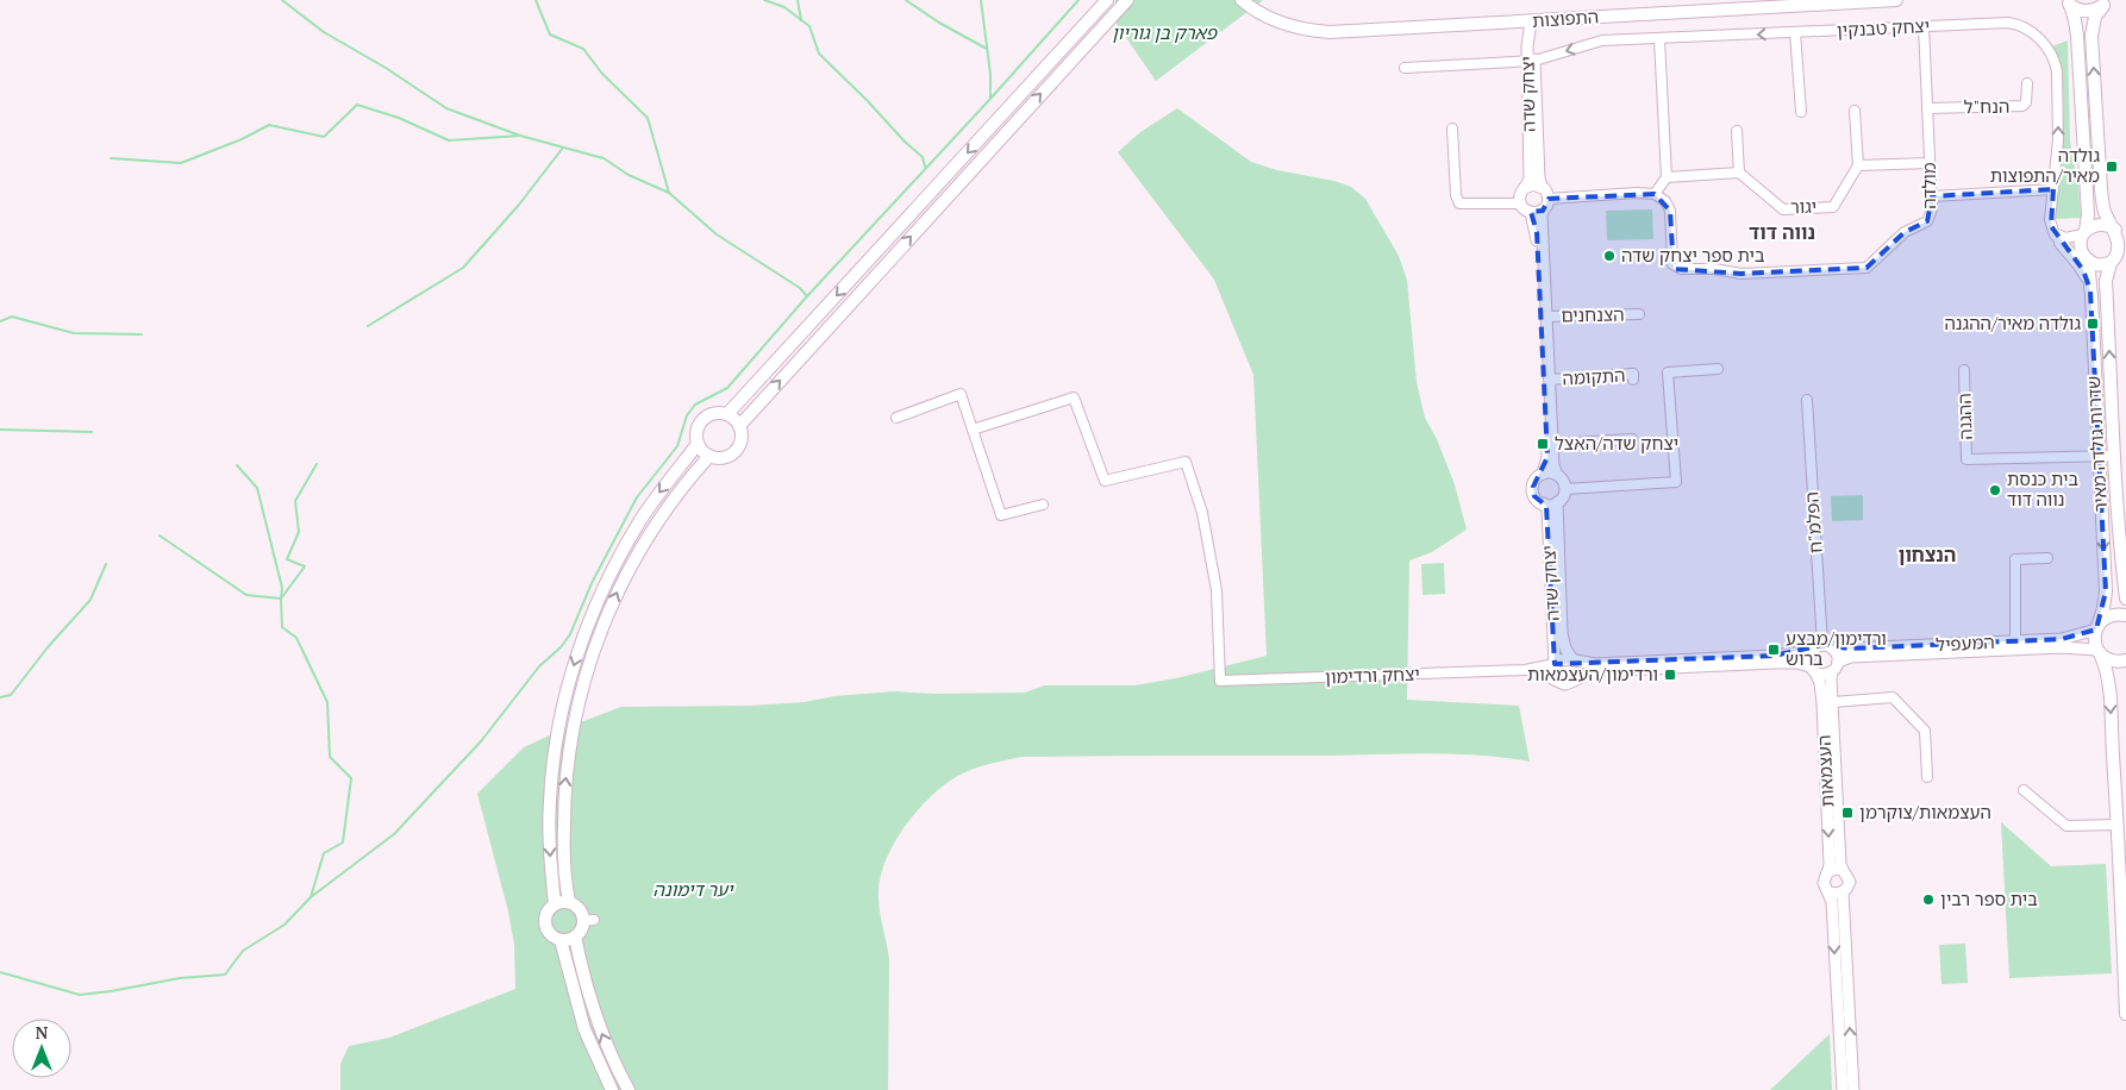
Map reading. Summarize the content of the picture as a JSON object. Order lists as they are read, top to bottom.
{
  "streets": {
    "main road": ["התפוצות", "שדרות גולדה מאיר"],
    "street": [
      "יצחק טבנקין",
      "יצחק שדה",
      "הנח\"ל",
      "מולדה",
      "יגור",
      "הצנחנים",
      "התקומה",
      "ההגנה",
      "הפלמ\"ח",
      "המעפיל",
      "יצחק ורדימון",
      "העצמאות"
    ]
  },
  "crossings": [
    ["התפוצות", "יצחק שדה"],
    ["יצחק טבנקין", "יצחק שדה"],
    ["יצחק טבנקין", "מולדה"],
    ["יצחק שדה", "יצחק ורדימון"],
    ["הנח\"ל", "מולדה"],
    ["ההגנה", "שדרות גולדה מאיר"],
    ["שדרות גולדה מאיר", "המעפיל"],
    ["הפלמ\"ח", "המעפיל"],
    ["הפלמ\"ח", "העצמאות"],
    ["המעפיל", "העצמאות"]
  ],
  "districts": ["נווה דוד", "הנצחון"],
  "parks": ["פארק בן גוריון", "יער דימונה"],
  "places": {
    "transit": [
      "גולדה מאיר/התפוצות",
      "גולדה מאיר/ההגנה",
      "יצחק שדה/האצל",
      "ורדימון/מבצע ברוש",
      "ורדימון/העצמאות",
      "העצמאות/צוקרמן"
    ],
    "other": ["בית ספר יצחק שדה", "בית כנסת נווה דוד", "בית ספר רבין"]
  },
  "north": "top"
}
